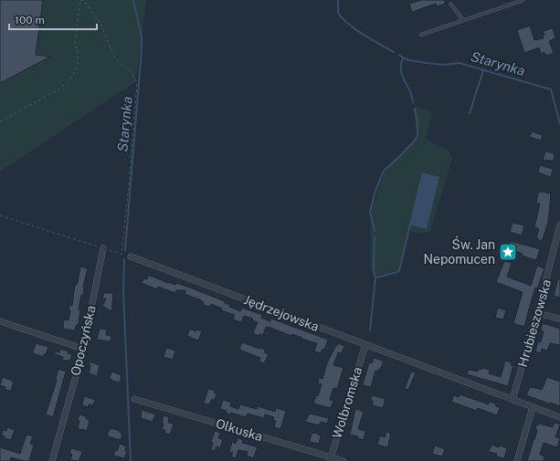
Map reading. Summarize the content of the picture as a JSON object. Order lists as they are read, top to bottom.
{
  "streets": {
    "street": [
      "Jędrzejowska",
      "Hrubieszowska",
      "Opoczyńska",
      "Wolbromska",
      "Olkuska"
    ]
  },
  "crossings": [
    ["Jędrzejowska", "Hrubieszowska"],
    ["Jędrzejowska", "Wolbromska"],
    ["Wolbromska", "Olkuska"]
  ],
  "water": ["Starynka"],
  "places": {
    "place": ["Św. Jan Nepomucen"]
  },
  "scale_bar": "100 m"
}
